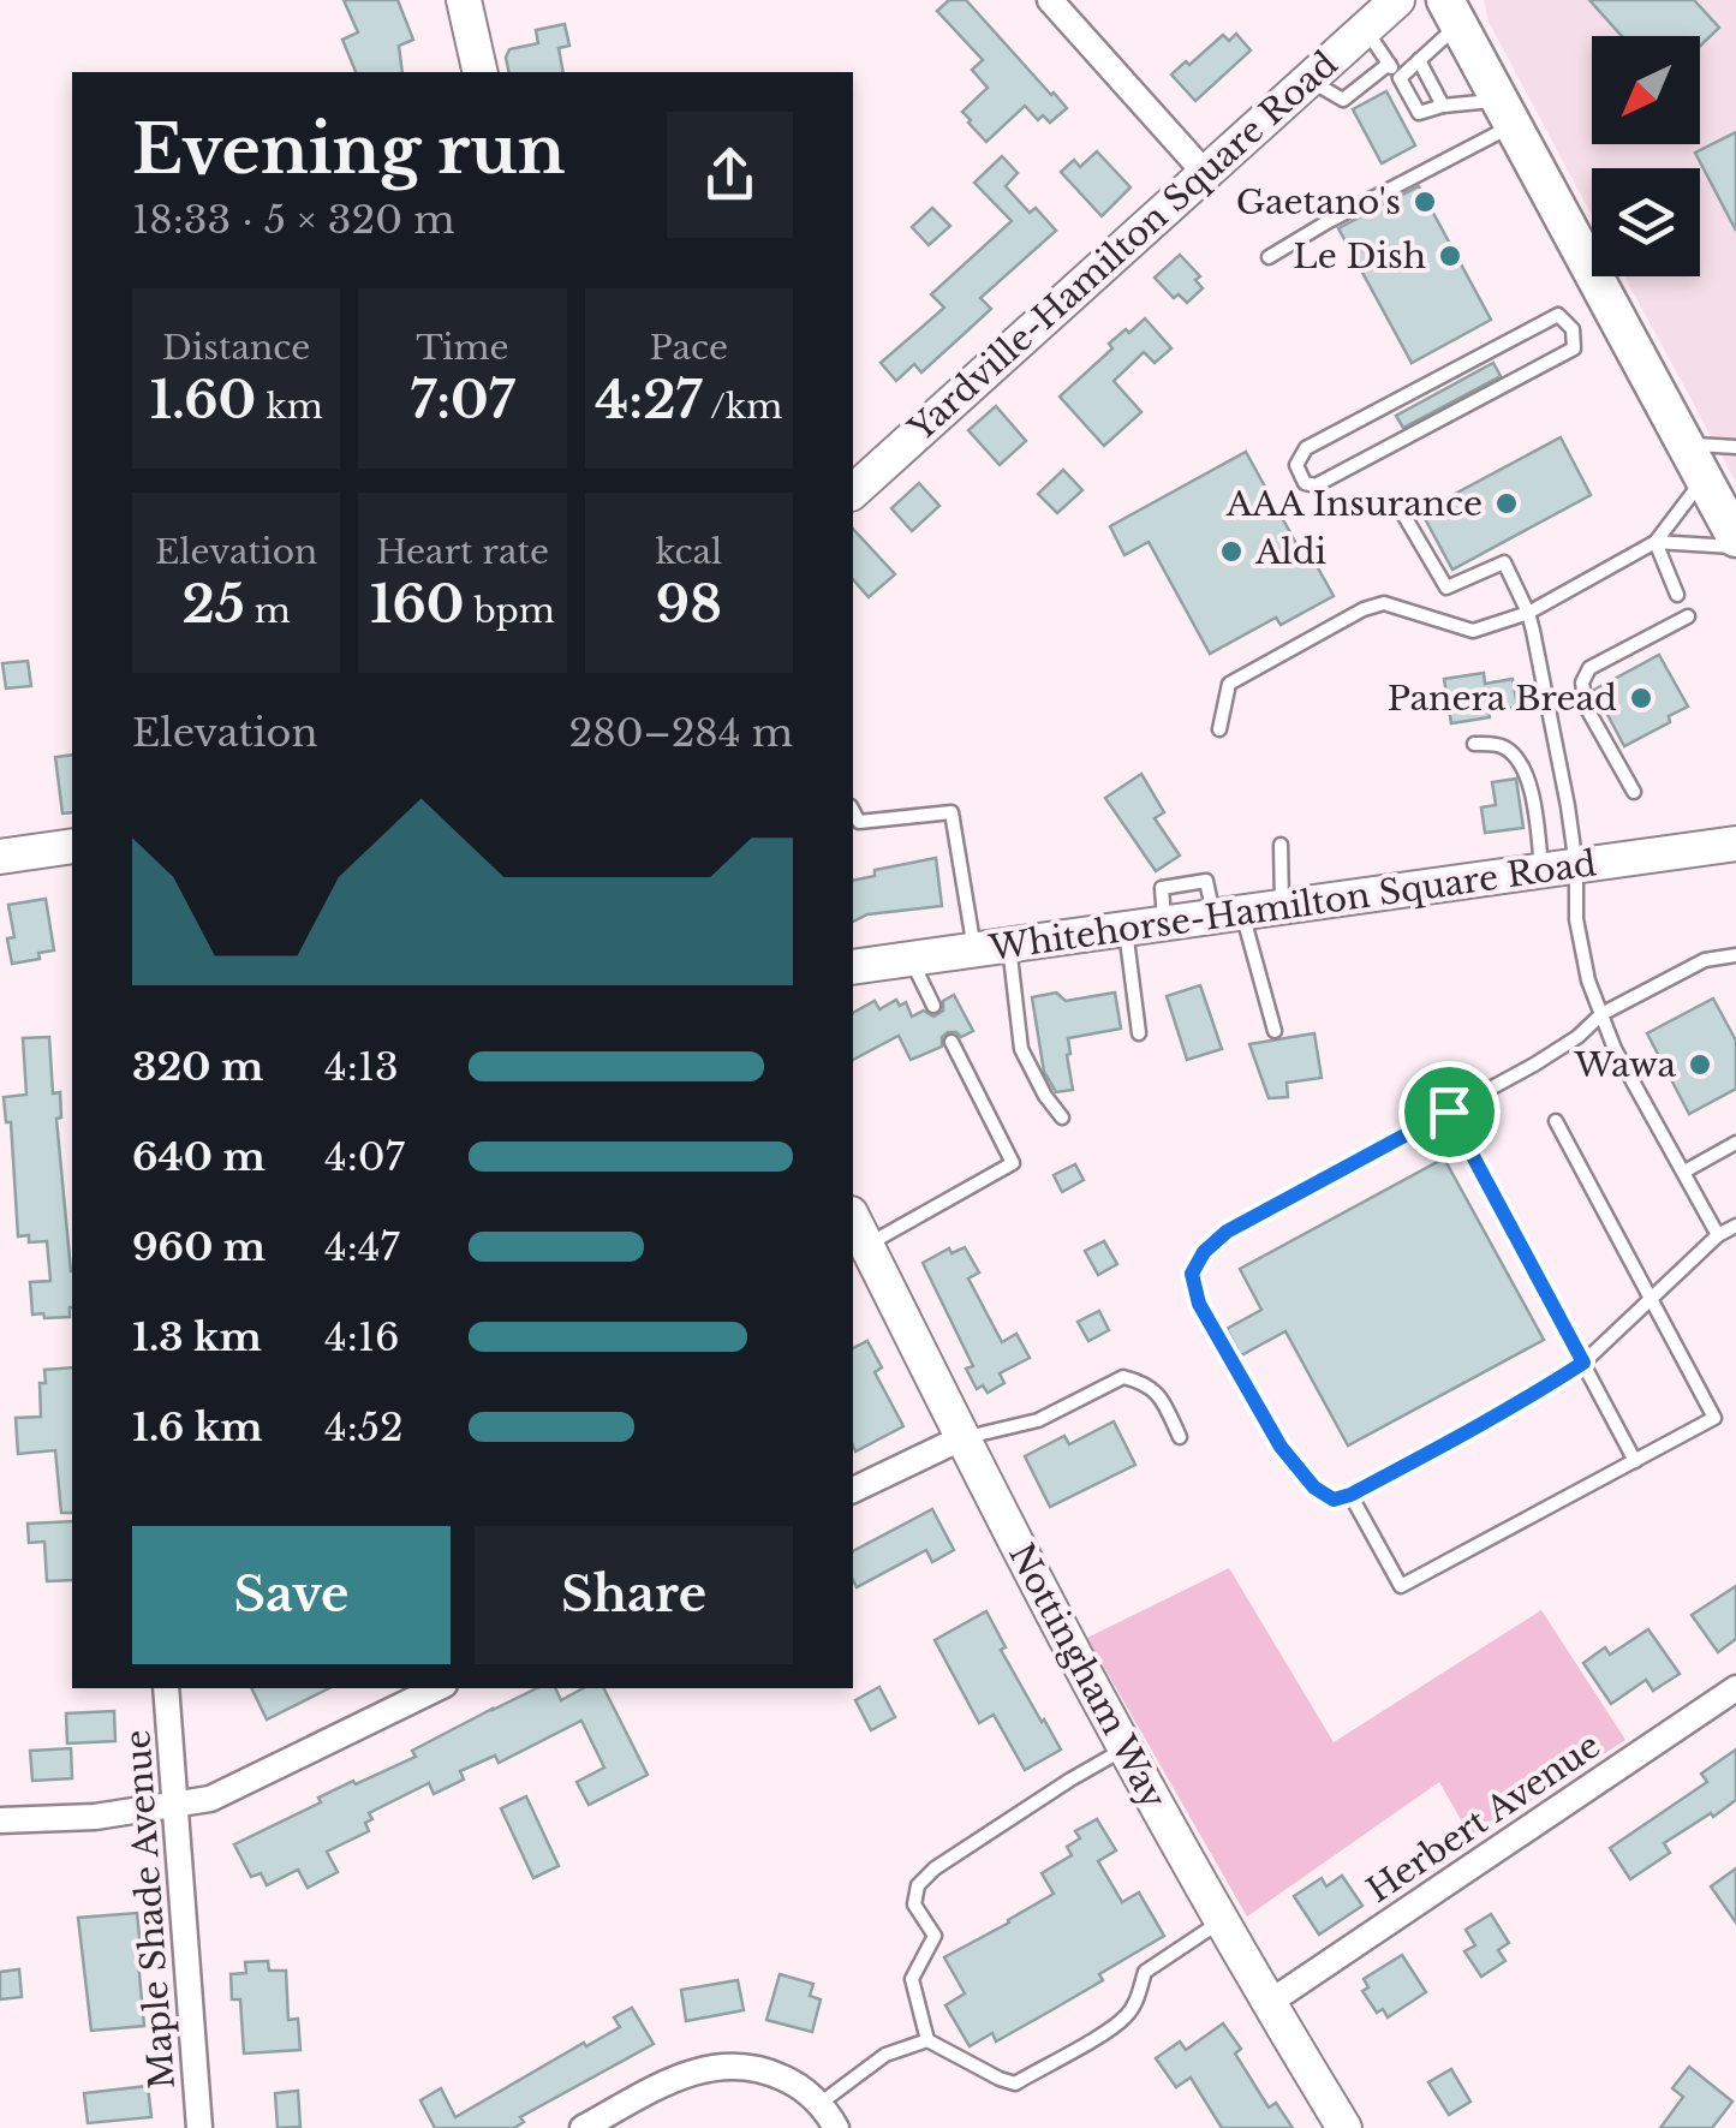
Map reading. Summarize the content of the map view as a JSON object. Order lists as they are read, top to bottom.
{
  "streets": {
    "street": [
      "Yardville-Hamilton Square Road",
      "Whitehorse-Hamilton Square Road",
      "Nottingham Way",
      "Herbert Avenue",
      "Maple Shade Avenue"
    ]
  },
  "crossings": [
    ["Nottingham Way", "Herbert Avenue"]
  ],
  "places": [
    "Gaetano's",
    "Le Dish",
    "AAA Insurance",
    "Aldi",
    "Panera Bread",
    "Wawa"
  ],
  "north": "bottom left",
  "page": {
    "heading": ["Evening run", "18:33 · 5 × 320 m"],
    "stats": [
      ["Distance", "1.60 km"],
      ["Time", "7:07"],
      ["Pace", "4:27 /km"],
      ["Elevation", "25 m"],
      ["Heart rate", "160 bpm"],
      ["kcal", "98"]
    ],
    "chart": ["Elevation", "280–284 m"],
    "list": [
      {
        "name": "320 m",
        "note": "4:13"
      },
      {
        "name": "640 m",
        "note": "4:07"
      },
      {
        "name": "960 m",
        "note": "4:47"
      },
      {
        "name": "1.3 km",
        "note": "4:16"
      },
      {
        "name": "1.6 km",
        "note": "4:52"
      }
    ],
    "buttons": ["Save", "Share"]
  }
}
